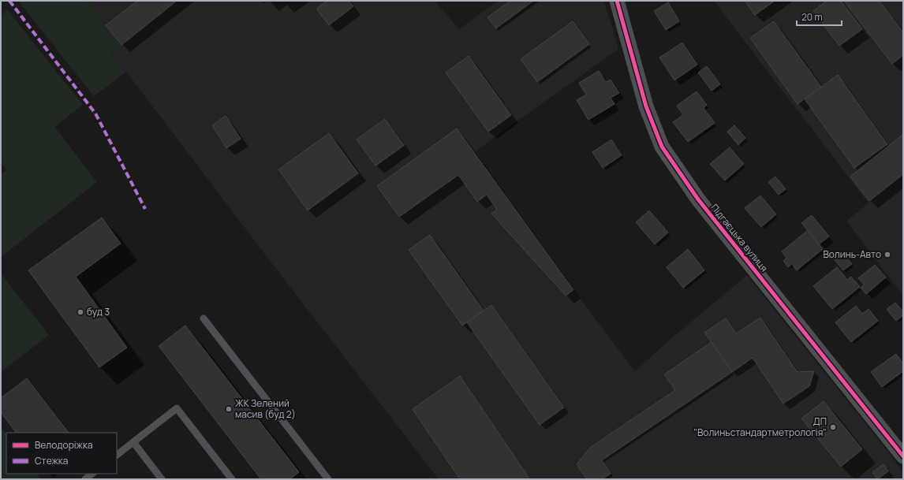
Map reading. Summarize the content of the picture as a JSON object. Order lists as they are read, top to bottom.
{
  "streets": {
    "street": ["Підгаєцька вулиця"]
  },
  "places": [
    "Волинь-Авто",
    "буд 3",
    "ЖК Зелений масив (буд 2)",
    "ДП \"Волиньстандартметрологія\""
  ],
  "legend": ["Велодоріжка", "Стежка"],
  "scale_bar": "20 m"
}
